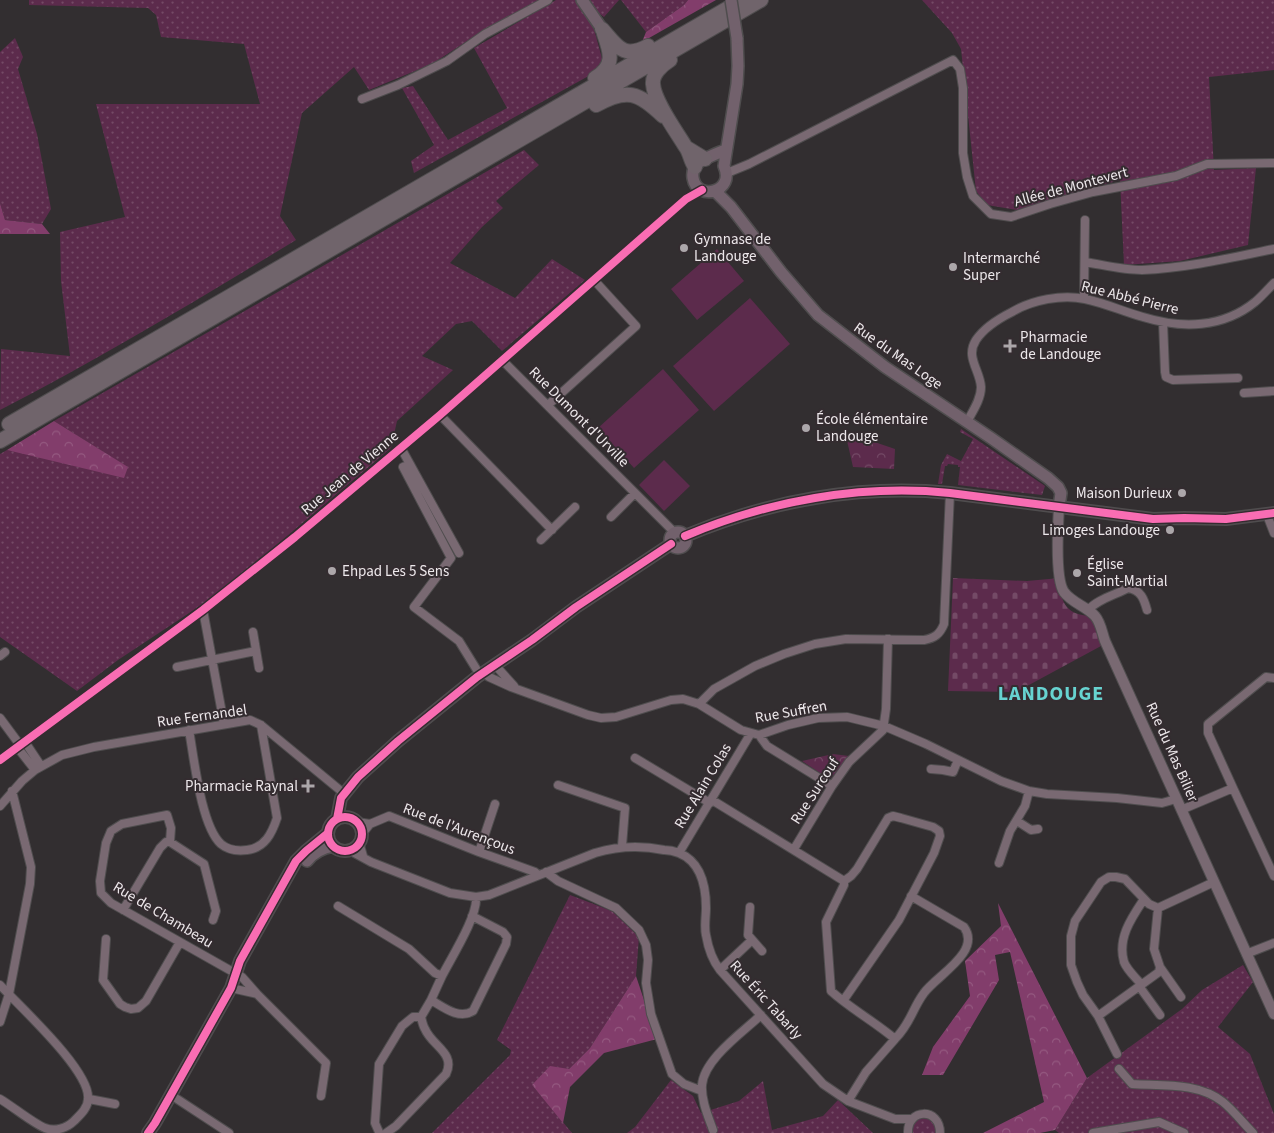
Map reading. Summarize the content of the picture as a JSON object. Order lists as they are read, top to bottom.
{
  "streets": {
    "main road": ["Rue du Mas Loge"],
    "street": [
      "Allée de Montevert",
      "Rue Abbé Pierre",
      "Rue Dumont d'Urville",
      "Rue Jean de Vienne",
      "Rue Suffren",
      "Rue Fernandel",
      "Rue du Mas Bilier",
      "Rue Alain Colas",
      "Rue Surcouf",
      "Rue de l'Aurençous",
      "Rue de Chambeau",
      "Rue Éric Tabarly"
    ]
  },
  "crossings": [
    ["Allée de Montevert", "Rue du Mas Loge"],
    ["Allée de Montevert", "Rue Jean de Vienne"],
    ["Rue Abbé Pierre", "Rue du Mas Loge"],
    ["Rue du Mas Loge", "Rue Jean de Vienne"],
    ["Rue du Mas Loge", "Rue du Mas Bilier"],
    ["Rue Dumont d'Urville", "Rue Jean de Vienne"],
    ["Rue Suffren", "Rue du Mas Bilier"],
    ["Rue Suffren", "Rue Alain Colas"],
    ["Rue Suffren", "Rue Surcouf"],
    ["Rue Alain Colas", "Rue Éric Tabarly"],
    ["Rue de l'Aurençous", "Rue Éric Tabarly"]
  ],
  "districts": ["LANDOUGE"],
  "places": {
    "other": [
      "Gymnase de Landouge",
      "Intermarché Super",
      "École élémentaire Landouge",
      "Maison Durieux",
      "Limoges Landouge",
      "Ehpad Les 5 Sens",
      "Église Saint-Martial"
    ],
    "health": ["Pharmacie de Landouge", "Pharmacie Raynal"]
  }
}
